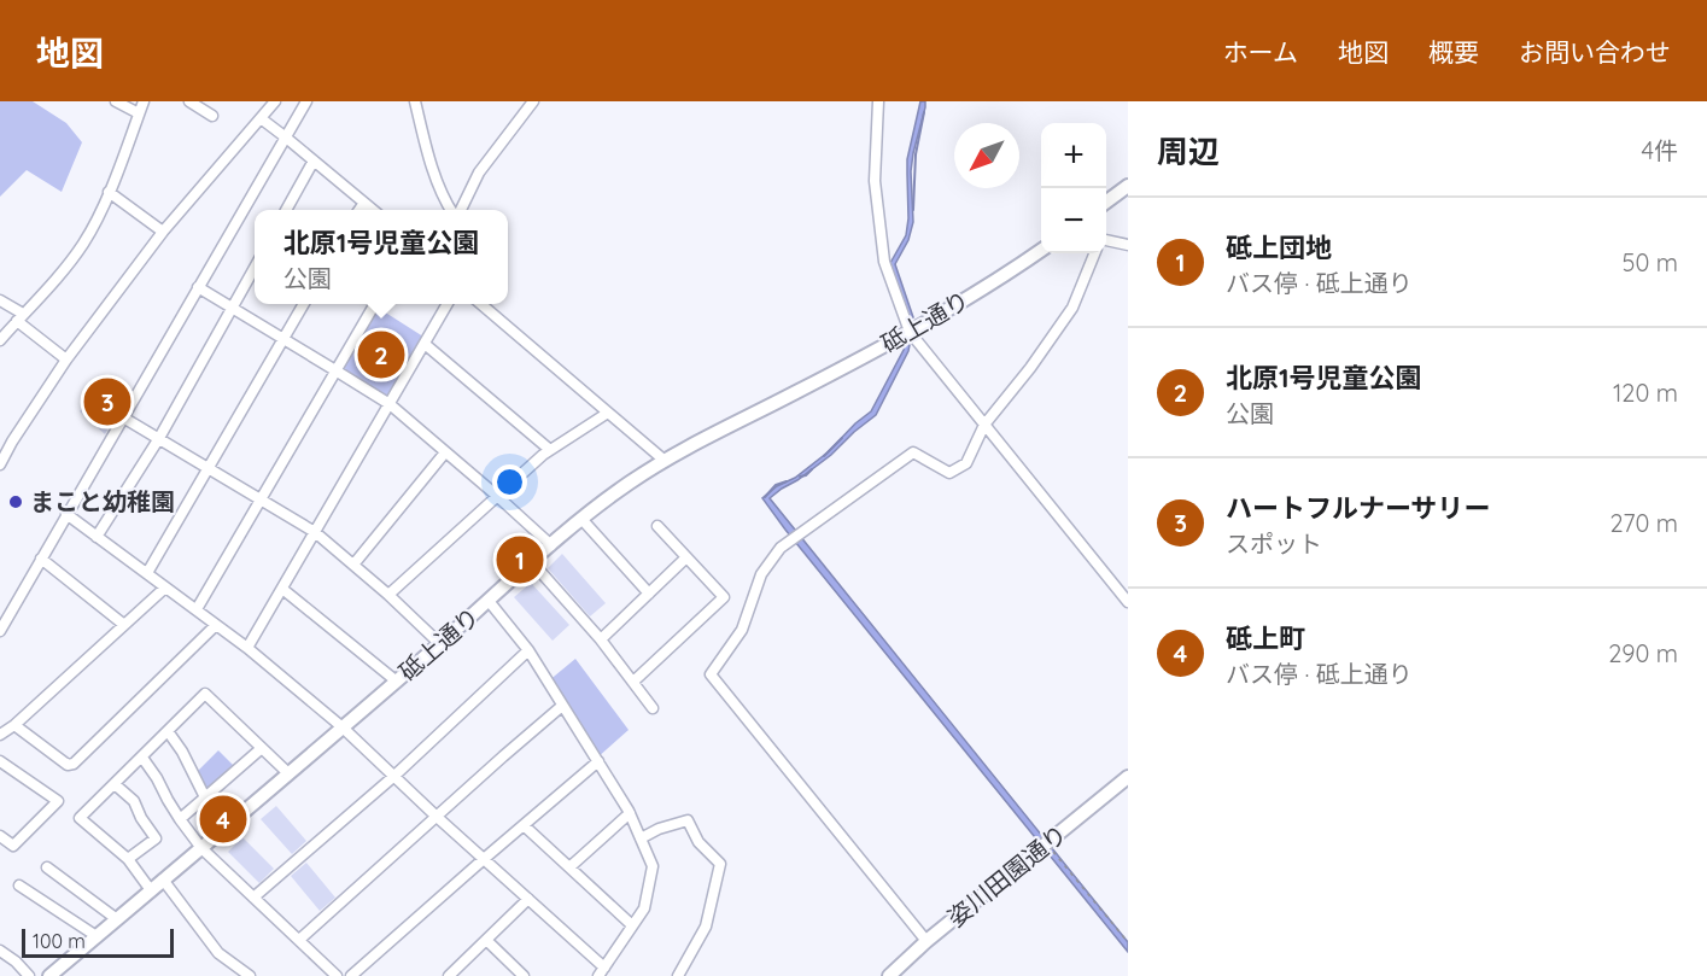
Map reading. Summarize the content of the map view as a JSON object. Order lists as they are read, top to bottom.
{
  "streets": {
    "street": ["砥上通り", "姿川田園通り"]
  },
  "places": ["まこと幼稚園"],
  "scale_bar": "100 m",
  "north": "bottom left",
  "page": {
    "header": "地図",
    "nav": [
      "ホーム",
      "地図",
      "概要",
      "お問い合わせ"
    ],
    "heading": ["周辺", "4件"],
    "map_buttons": ["+", "−"],
    "list": [
      {
        "mark": "1",
        "name": "砥上団地",
        "note": "バス停 · 砥上通り",
        "value": "50 m"
      },
      {
        "mark": "2",
        "name": "北原1号児童公園",
        "note": "公園",
        "value": "120 m"
      },
      {
        "mark": "3",
        "name": "ハートフルナーサリー",
        "note": "スポット",
        "value": "270 m"
      },
      {
        "mark": "4",
        "name": "砥上町",
        "note": "バス停 · 砥上通り",
        "value": "290 m"
      }
    ],
    "popup": ["北原1号児童公園", "公園"],
    "pins": [
      "2",
      "3",
      "1",
      "4"
    ],
    "scale": "100 m"
  }
}
